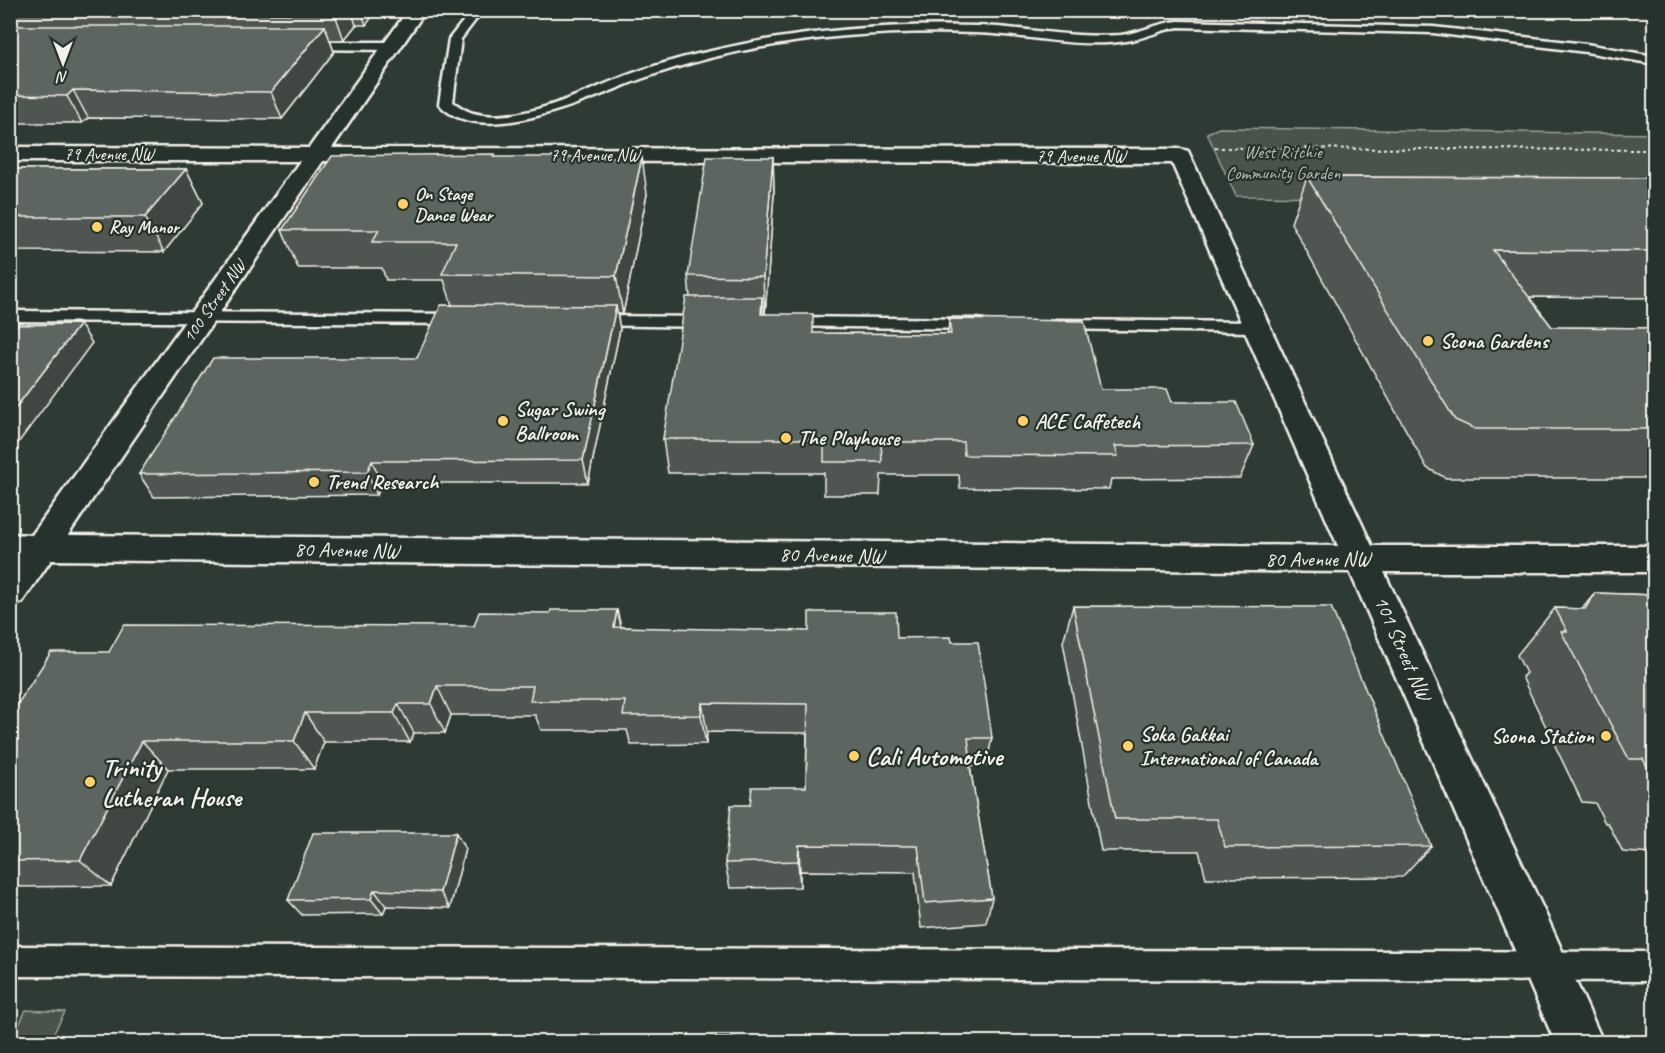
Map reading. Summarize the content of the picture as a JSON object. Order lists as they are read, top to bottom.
{
  "streets": {
    "street": [
      "79 Avenue NW",
      "100 Street NW",
      "80 Avenue NW",
      "101 Street NW"
    ]
  },
  "crossings": [
    ["79 Avenue NW", "100 Street NW"],
    ["79 Avenue NW", "101 Street NW"],
    ["100 Street NW", "80 Avenue NW"],
    ["80 Avenue NW", "101 Street NW"]
  ],
  "parks": ["West Ritchie Community Garden"],
  "places": [
    "On Stage Dance Wear",
    "Ray Manor",
    "Scona Gardens",
    "Sugar Swing Ballroom",
    "ACE Caffetech",
    "The Playhouse",
    "Trend Research",
    "Scona Station",
    "Soka Gakkai International of Canada",
    "Cali Automotive",
    "Trinity Lutheran House"
  ],
  "north": "bottom"
}
